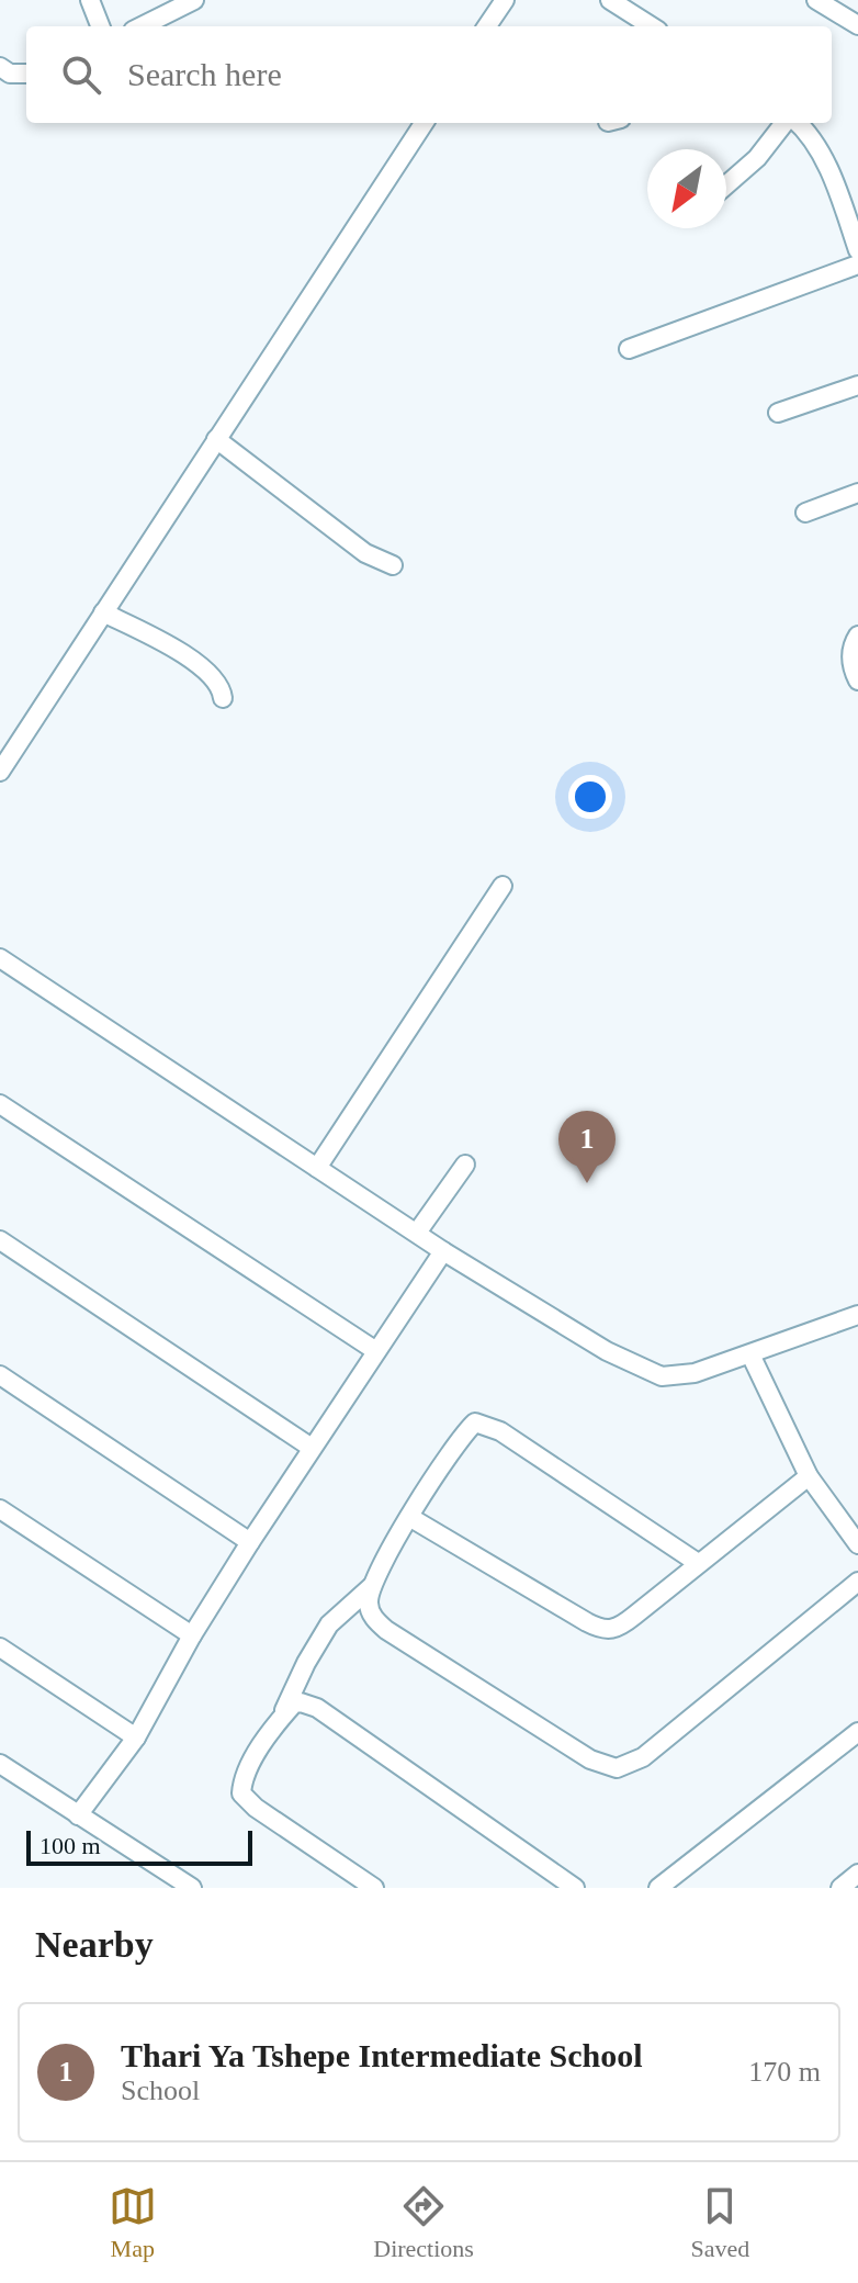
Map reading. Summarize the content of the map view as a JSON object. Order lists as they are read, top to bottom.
{
  "scale_bar": "100 m",
  "north": "bottom left",
  "page": {
    "search": "Search here",
    "pins": "1",
    "scale": "100 m",
    "heading": "Nearby",
    "list": [
      {
        "mark": "1",
        "name": "Thari Ya Tshepe Intermediate School",
        "note": "School",
        "value": "170 m"
      }
    ],
    "nav": ["Map", "Directions", "Saved"]
  }
}
